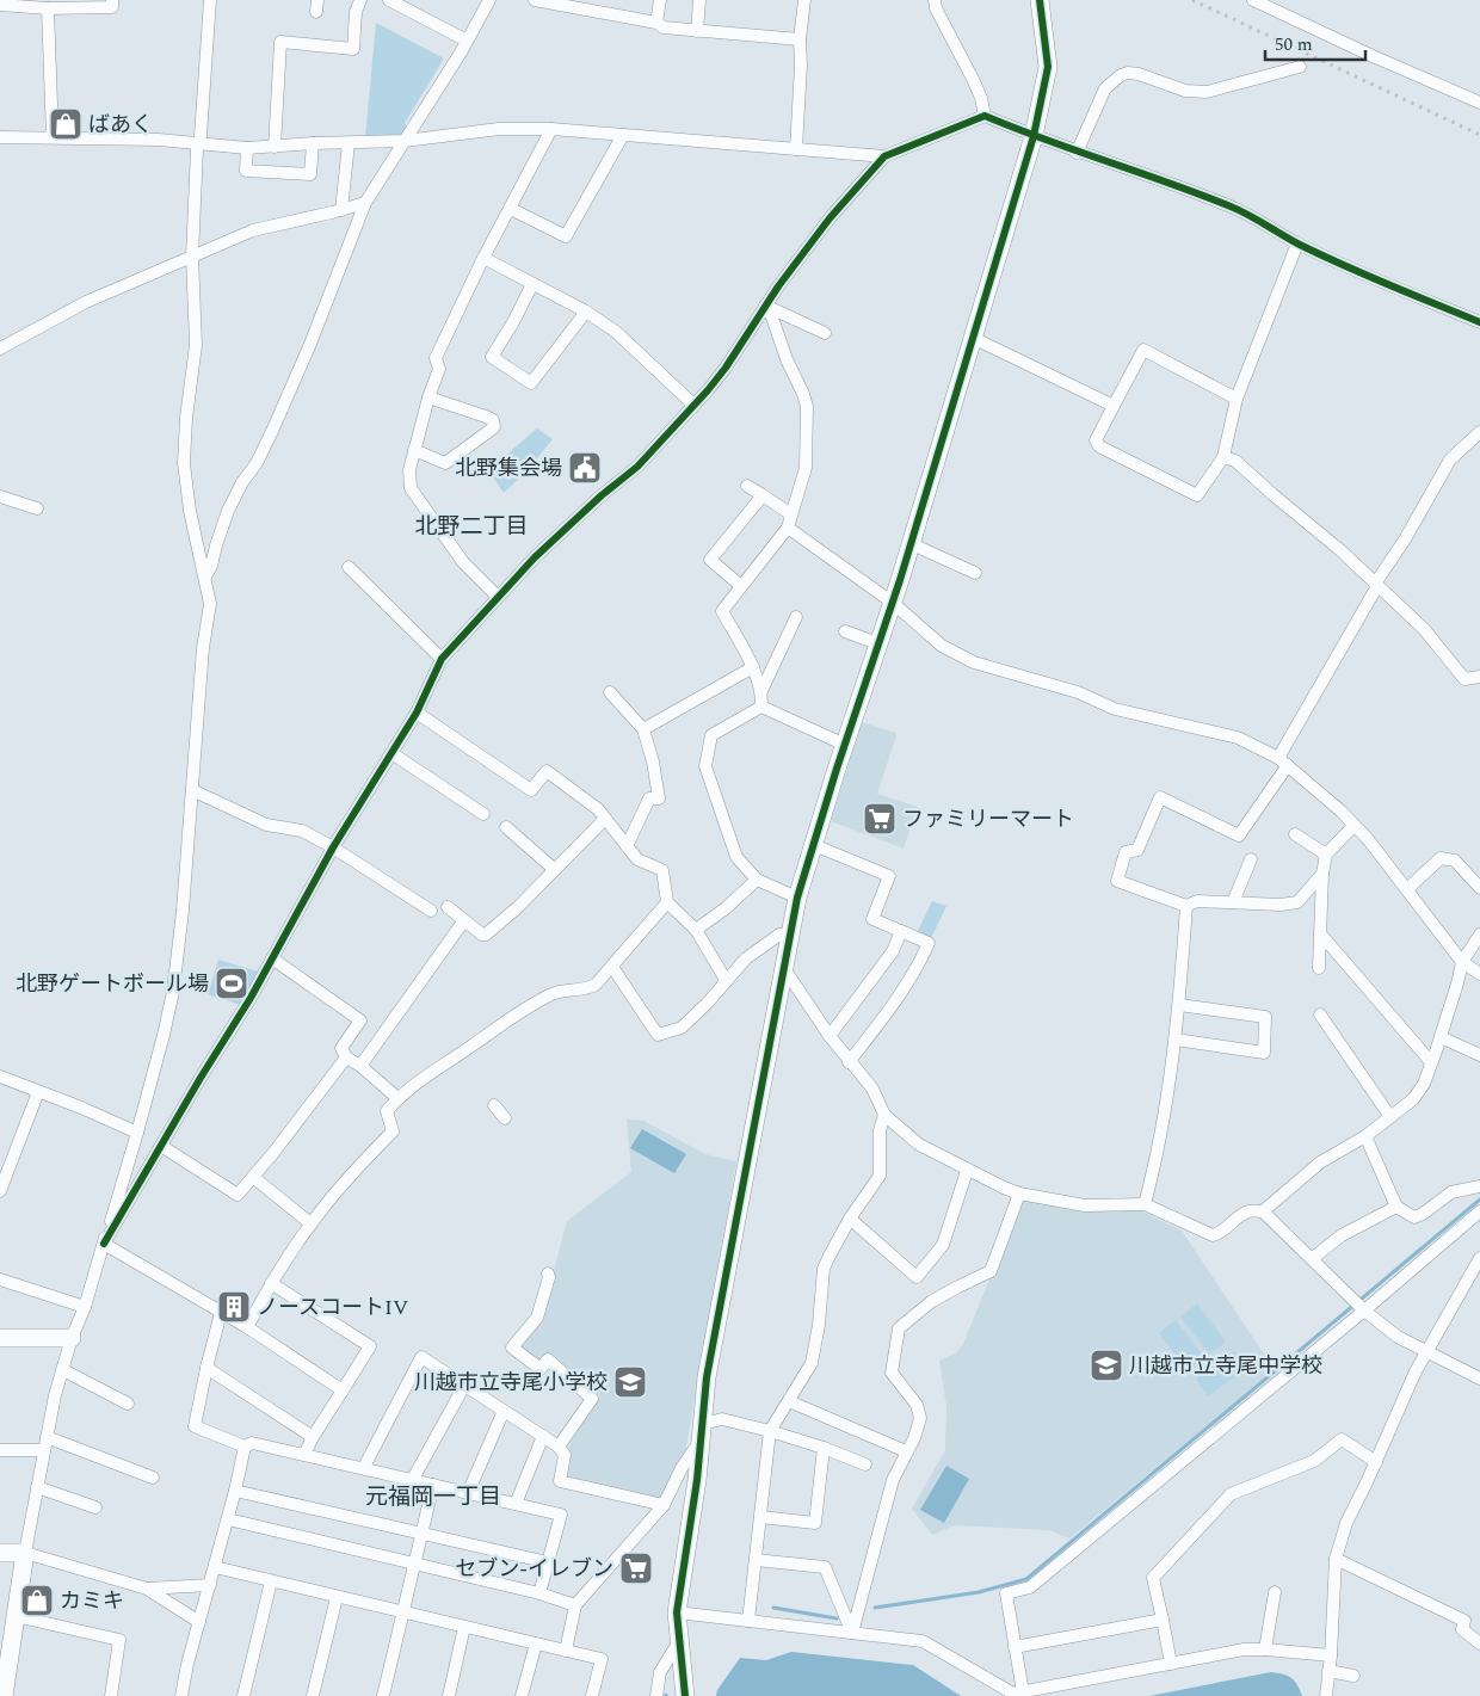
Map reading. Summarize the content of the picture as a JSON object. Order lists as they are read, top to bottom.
{
  "districts": ["北野二丁目", "元福岡一丁目"],
  "places": {
    "shop": ["ばあく", "カミキ"],
    "public building": ["北野集会場"],
    "supermarket": ["ファミリーマート", "セブン-イレブン"],
    "sports": ["北野ゲートボール場"],
    "building": ["ノースコートIV"],
    "school or university": ["川越市立寺尾中学校", "川越市立寺尾小学校"]
  },
  "scale_bar": "50 m"
}
